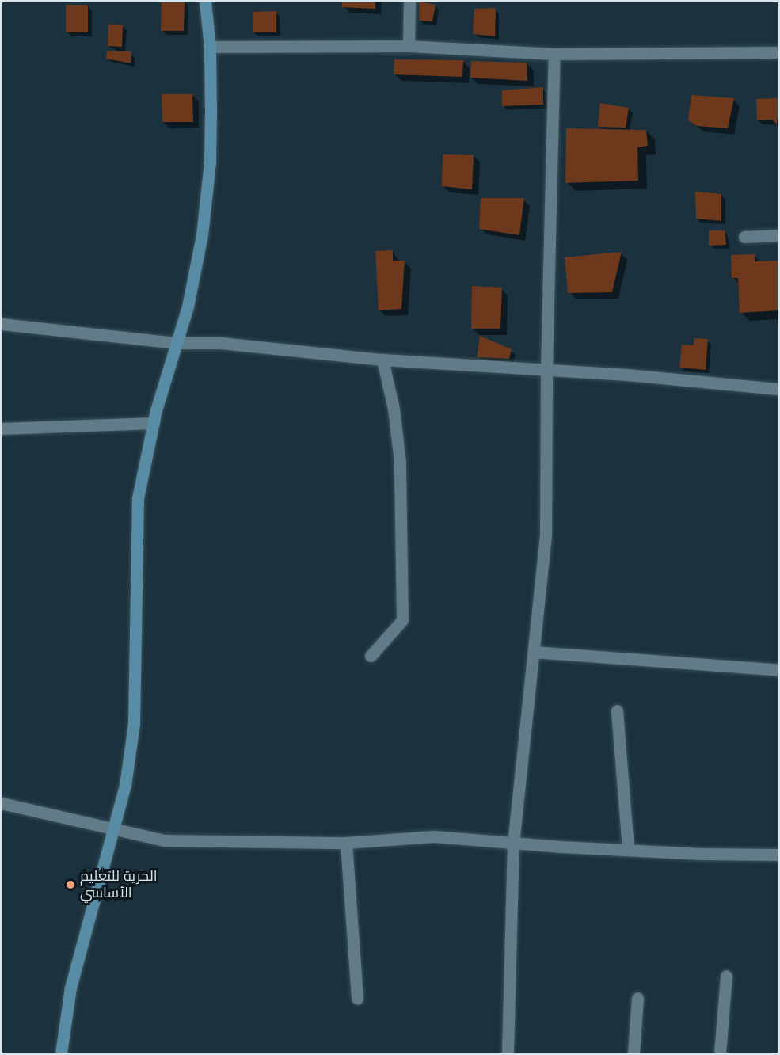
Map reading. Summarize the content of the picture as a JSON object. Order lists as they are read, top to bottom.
{
  "places": ["الحرية للتعليم الأساسي"]
}
